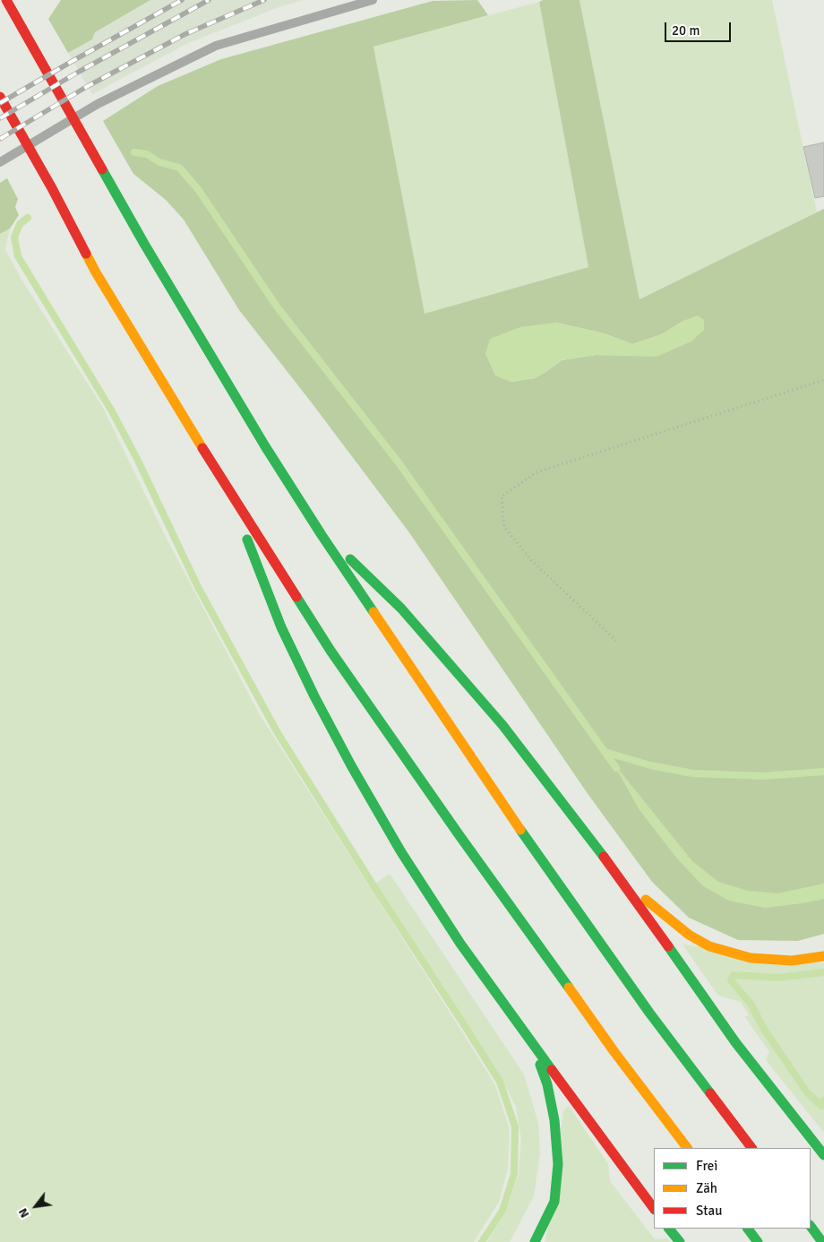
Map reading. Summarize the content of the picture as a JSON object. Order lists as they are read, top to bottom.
{
  "legend": ["Frei", "Zäh", "Stau"],
  "scale_bar": "20 m",
  "north": "bottom left"
}
